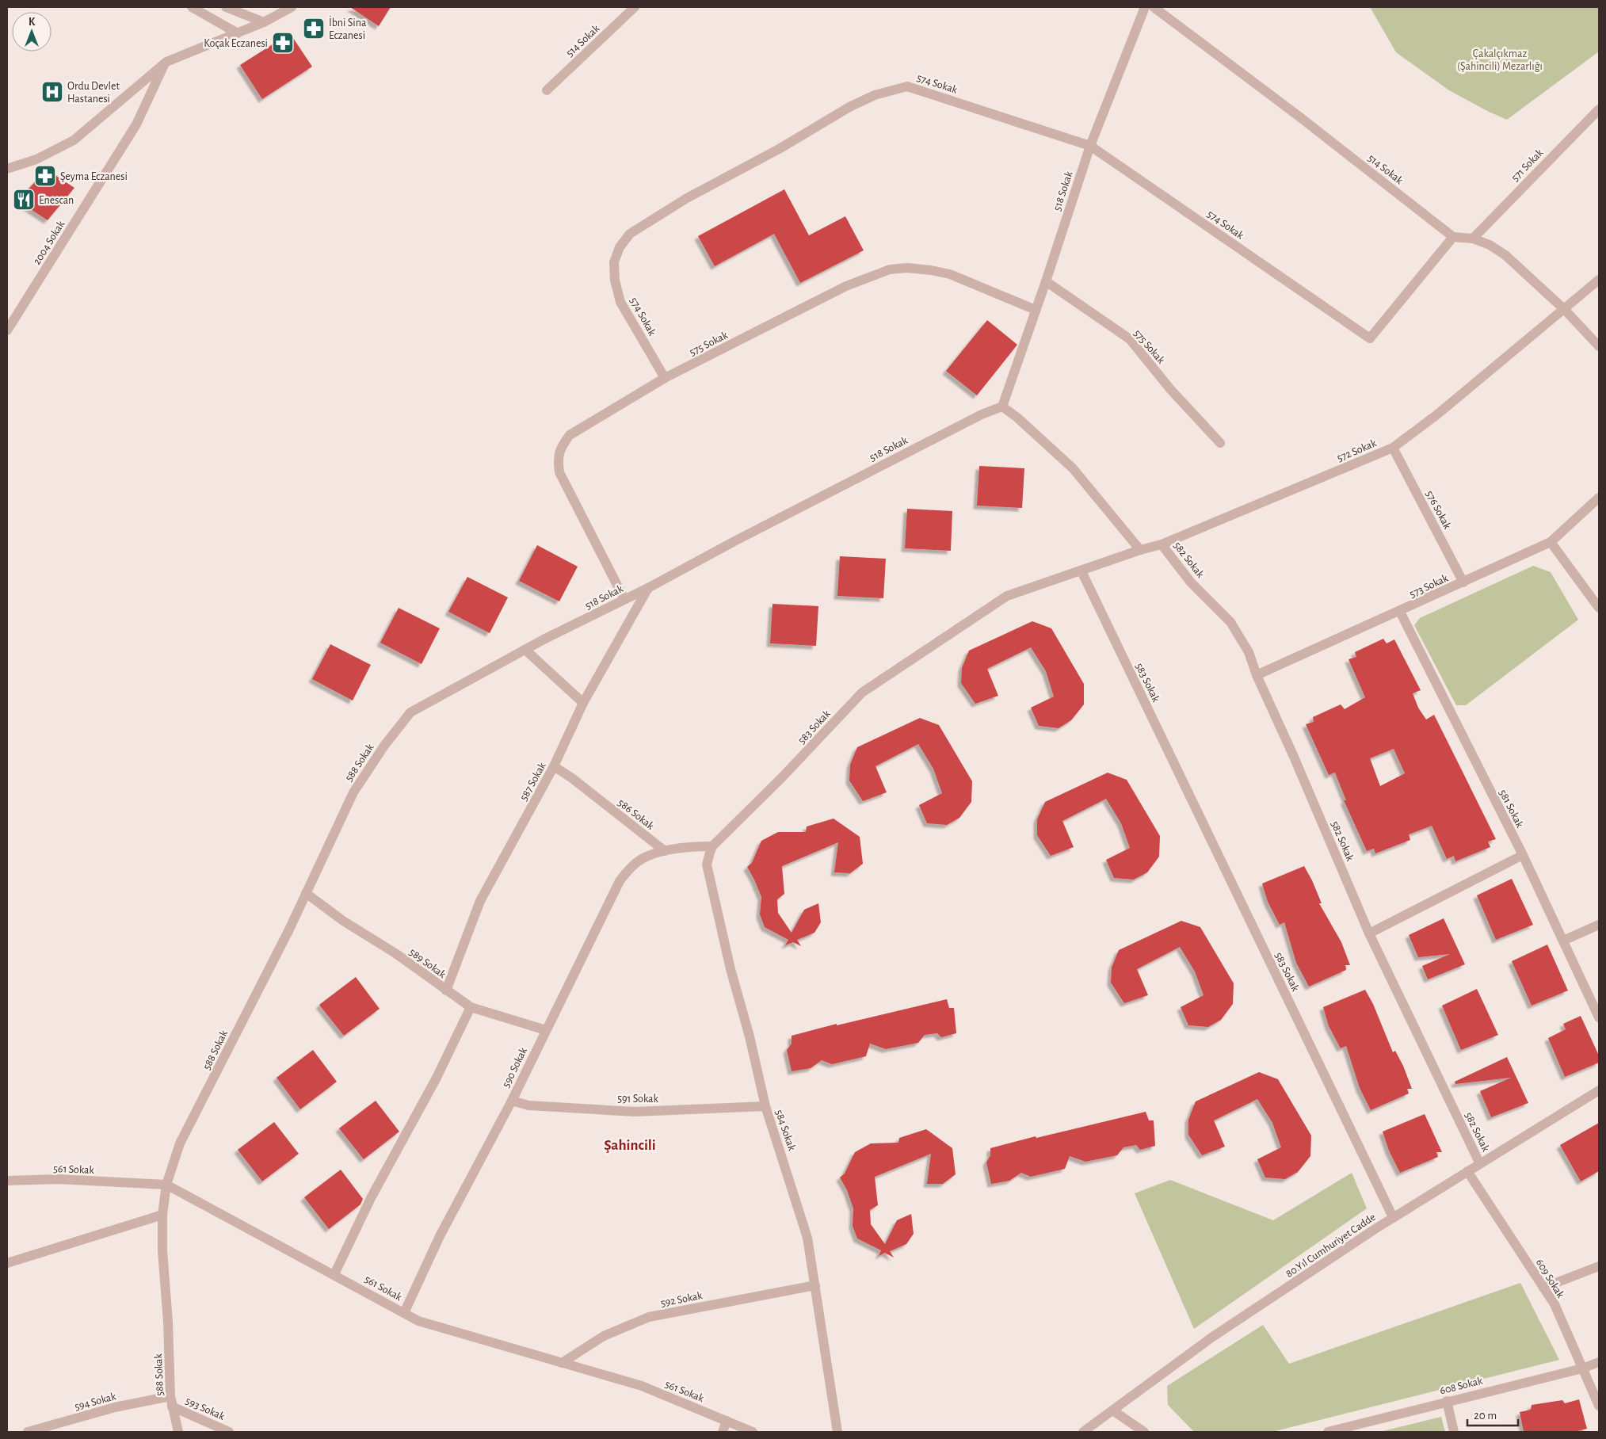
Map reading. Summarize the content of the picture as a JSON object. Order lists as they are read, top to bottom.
{
  "streets": {
    "street": [
      "514 Sokak",
      "574 Sokak",
      "571 Sokak",
      "518 Sokak",
      "2004 Sokak",
      "575 Sokak",
      "572 Sokak",
      "576 Sokak",
      "582 Sokak",
      "573 Sokak",
      "583 Sokak",
      "588 Sokak",
      "587 Sokak",
      "581 Sokak",
      "586 Sokak",
      "589 Sokak",
      "590 Sokak",
      "591 Sokak",
      "584 Sokak",
      "561 Sokak",
      "80.Yıl Cumhuriyet Cadde",
      "609 Sokak",
      "592 Sokak",
      "608 Sokak",
      "594 Sokak",
      "593 Sokak"
    ]
  },
  "crossings": [
    ["514 Sokak", "574 Sokak"],
    ["574 Sokak", "518 Sokak"],
    ["574 Sokak", "575 Sokak"],
    ["518 Sokak", "575 Sokak"],
    ["518 Sokak", "588 Sokak"],
    ["518 Sokak", "587 Sokak"],
    ["572 Sokak", "576 Sokak"],
    ["572 Sokak", "582 Sokak"],
    ["572 Sokak", "583 Sokak"],
    ["576 Sokak", "573 Sokak"],
    ["582 Sokak", "573 Sokak"],
    ["582 Sokak", "80.Yıl Cumhuriyet Cadde"],
    ["573 Sokak", "581 Sokak"],
    ["583 Sokak", "584 Sokak"],
    ["583 Sokak", "80.Yıl Cumhuriyet Cadde"],
    ["588 Sokak", "589 Sokak"],
    ["588 Sokak", "561 Sokak"],
    ["588 Sokak", "594 Sokak"],
    ["588 Sokak", "593 Sokak"],
    ["587 Sokak", "586 Sokak"],
    ["587 Sokak", "589 Sokak"],
    ["586 Sokak", "590 Sokak"],
    ["589 Sokak", "590 Sokak"],
    ["590 Sokak", "591 Sokak"],
    ["590 Sokak", "561 Sokak"],
    ["591 Sokak", "584 Sokak"],
    ["584 Sokak", "592 Sokak"],
    ["561 Sokak", "592 Sokak"],
    ["80.Yıl Cumhuriyet Cadde", "609 Sokak"],
    ["609 Sokak", "608 Sokak"],
    ["594 Sokak", "593 Sokak"]
  ],
  "districts": ["Şahincili"],
  "parks": ["Çakalçıkmaz (Şahincili) Mezarlığı"],
  "places": {
    "pharmacy": ["İbni Sina Eczanesi", "Koçak Eczanesi", "Şeyma Eczanesi"],
    "hospital": ["Ordu Devlet Hastanesi"],
    "restaurant": ["Enescan"]
  },
  "scale_bar": "20 m",
  "north": "top"
}
